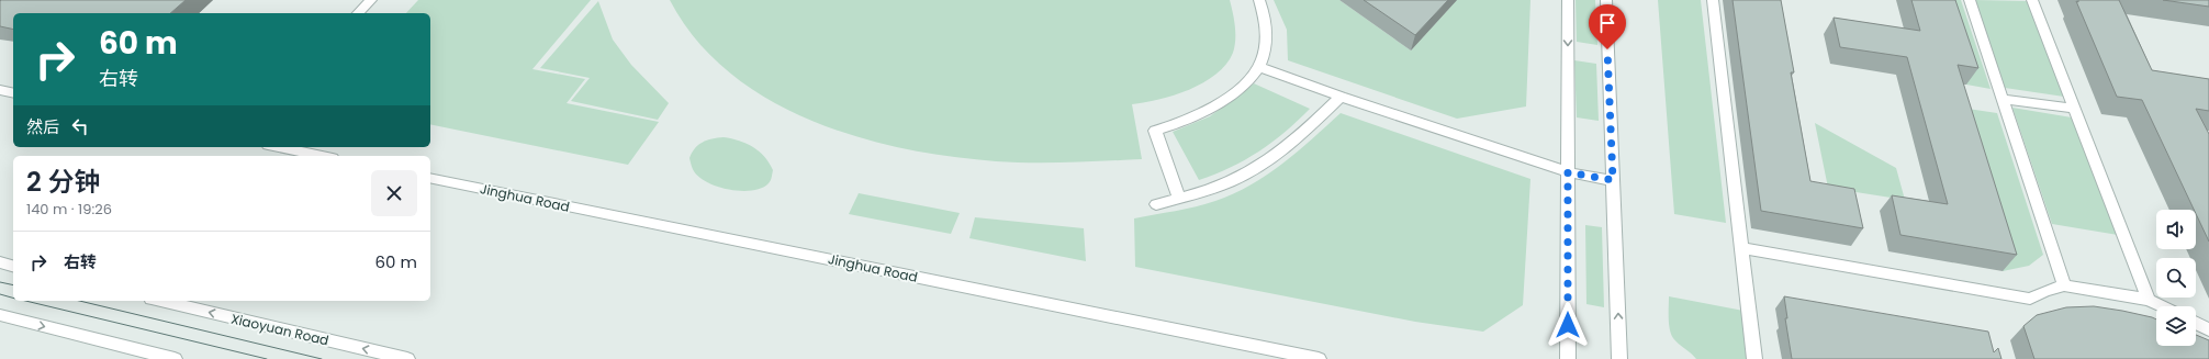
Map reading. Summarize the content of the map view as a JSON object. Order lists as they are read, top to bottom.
{
  "streets": {
    "street": ["Jinghua Road", "Xiaoyuan Road"]
  },
  "one_way": ["Xiaoyuan Road"],
  "page": {
    "turn": ["60 m", "右转"],
    "then": "然后",
    "heading": ["2 分钟", "140 m · 19:26"],
    "list": [
      {
        "name": "右转",
        "value": "60 m"
      }
    ]
  }
}
